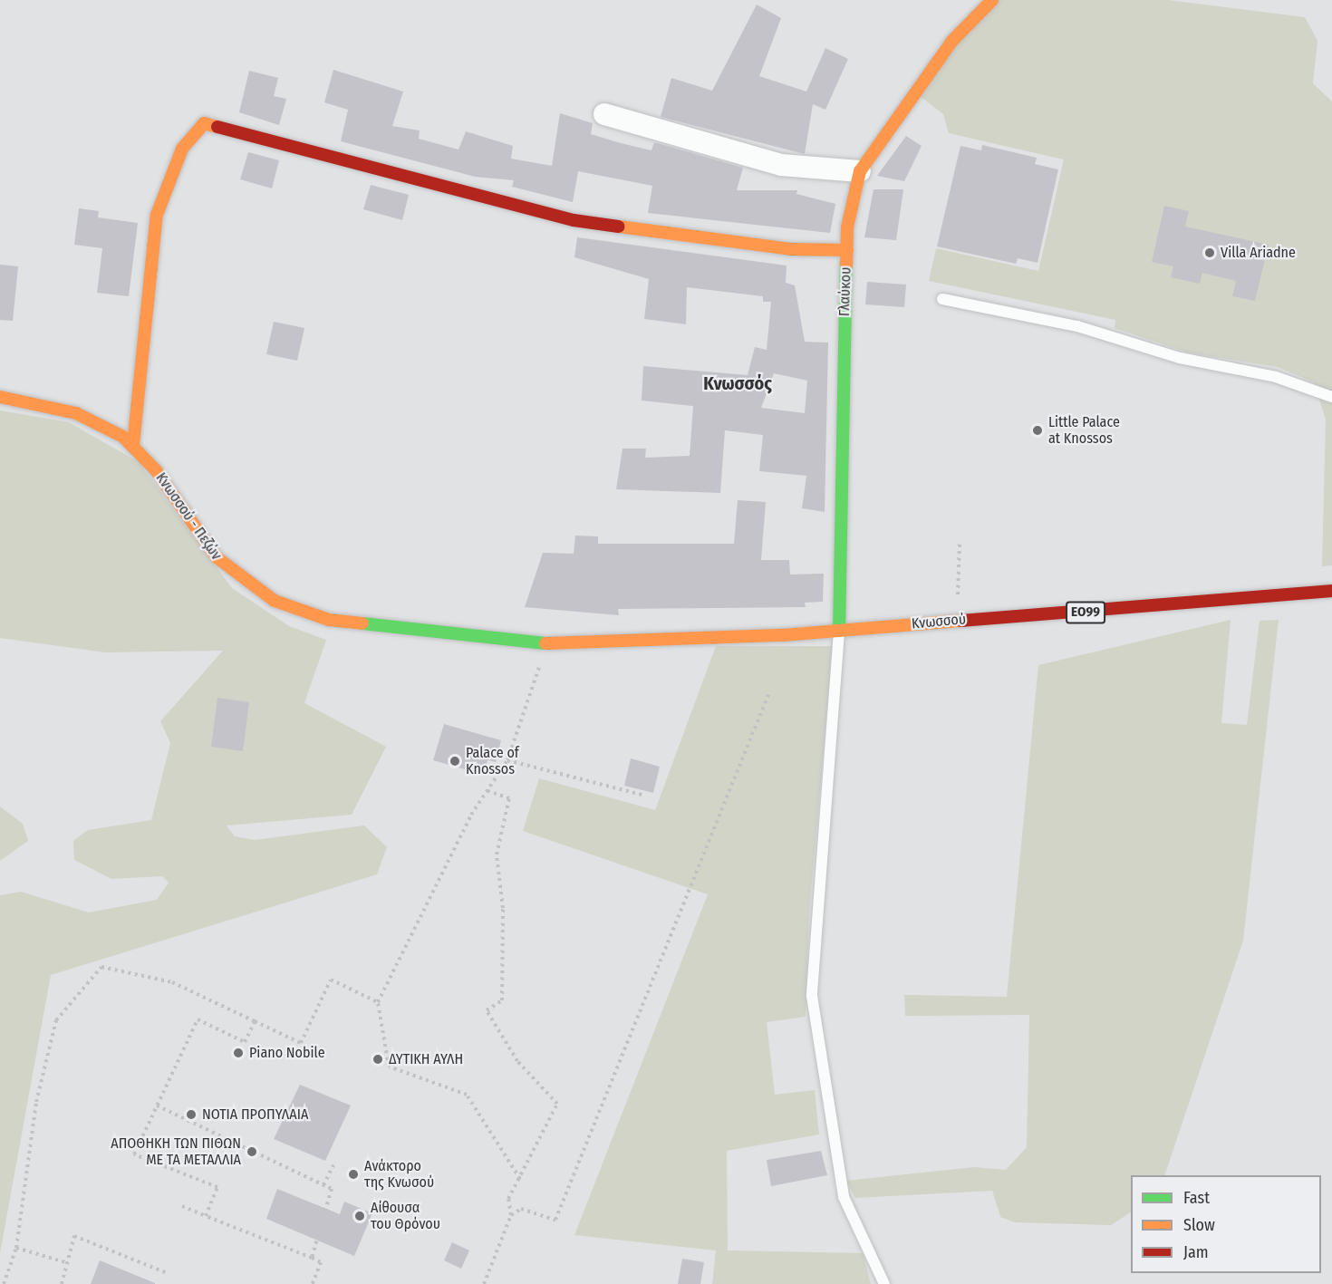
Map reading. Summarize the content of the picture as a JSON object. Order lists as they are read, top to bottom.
{
  "streets": {
    "street": [
      "Γλαύκου",
      "Κνωσσού - Πεζών",
      "ΕΟ99",
      "Κνωσσού"
    ]
  },
  "crossings": [
    ["Γλαύκου", "Κνωσσού"],
    ["Κνωσσού - Πεζών", "Κνωσσού"]
  ],
  "districts": ["Κνωσσός"],
  "places": [
    "Villa Ariadne",
    "Little Palace at Knossos",
    "Palace of Knossos",
    "Piano Nobile",
    "ΔΥΤΙΚΗ ΑΥΛΗ",
    "NOTIA ΠΡΟΠΥΛΑΙΑ",
    "ΑΠΟΘΗΚΗ ΤΩΝ ΠΙΘΩΝ ME ΤΑ ΜΕΤΑΛΛΙΑ",
    "Ανάκτορο της Κνωσού",
    "Αίθουσα του Θρόνου"
  ],
  "legend": ["Fast", "Slow", "Jam"]
}
